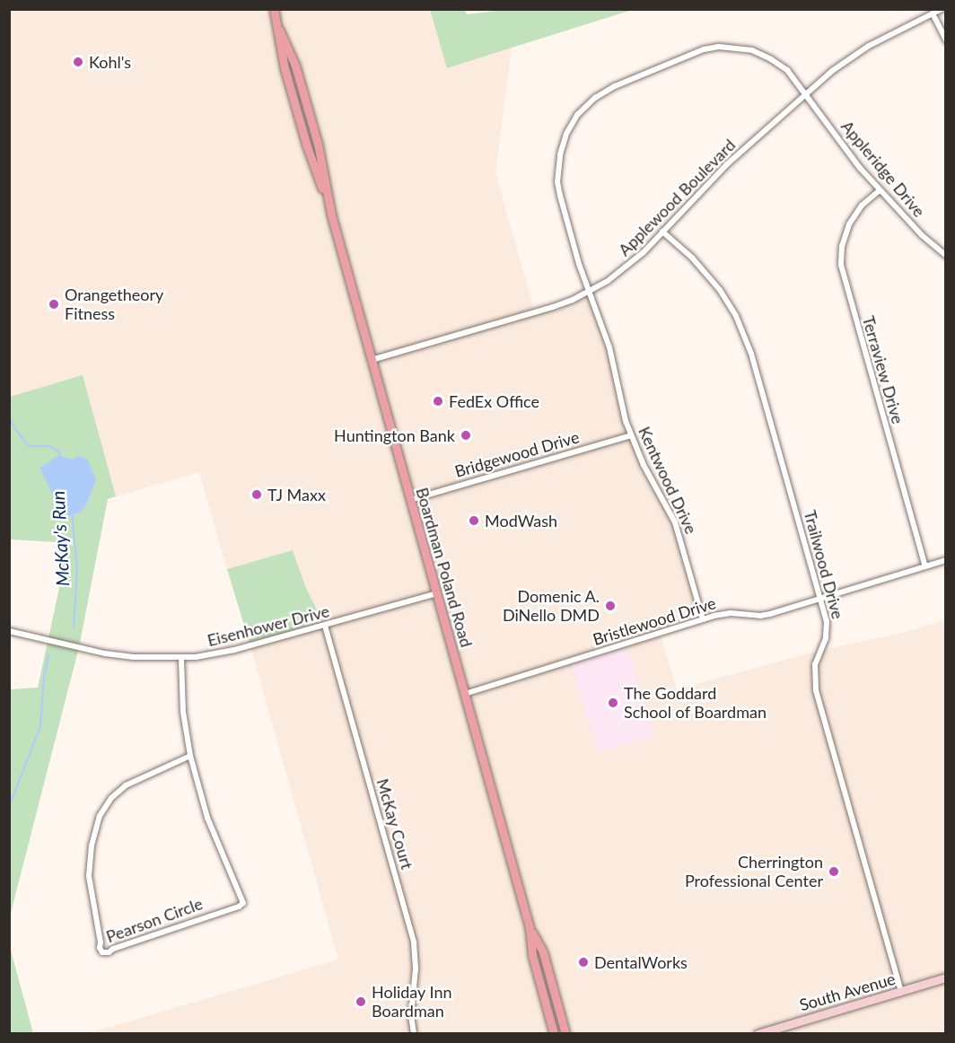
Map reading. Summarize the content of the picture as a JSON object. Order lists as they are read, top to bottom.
{
  "streets": {
    "main road": ["Boardman Poland Road", "South Avenue"],
    "street": [
      "Appleridge Drive",
      "Applewood Boulevard",
      "Terraview Drive",
      "Bridgewood Drive",
      "Kentwood Drive",
      "Trailwood Drive",
      "Bristlewood Drive",
      "Eisenhower Drive",
      "McKay Court",
      "Pearson Circle"
    ]
  },
  "crossings": [
    ["Appleridge Drive", "Applewood Boulevard"],
    ["Appleridge Drive", "Terraview Drive"],
    ["Appleridge Drive", "Kentwood Drive"],
    ["Applewood Boulevard", "Kentwood Drive"],
    ["Applewood Boulevard", "Trailwood Drive"],
    ["Applewood Boulevard", "Boardman Poland Road"],
    ["Terraview Drive", "Bristlewood Drive"],
    ["Bridgewood Drive", "Kentwood Drive"],
    ["Bridgewood Drive", "Boardman Poland Road"],
    ["Kentwood Drive", "Bristlewood Drive"],
    ["Trailwood Drive", "Bristlewood Drive"],
    ["Trailwood Drive", "South Avenue"],
    ["Boardman Poland Road", "Bristlewood Drive"],
    ["Boardman Poland Road", "Eisenhower Drive"],
    ["Eisenhower Drive", "McKay Court"],
    ["Eisenhower Drive", "Pearson Circle"]
  ],
  "water": ["McKay's Run"],
  "places": [
    "Kohl's",
    "Orangetheory Fitness",
    "FedEx Office",
    "Huntington Bank",
    "TJ Maxx",
    "ModWash",
    "Domenic A. DiNello DMD",
    "The Goddard School of Boardman",
    "Cherrington Professional Center",
    "DentalWorks",
    "Holiday Inn Boardman"
  ]
}
